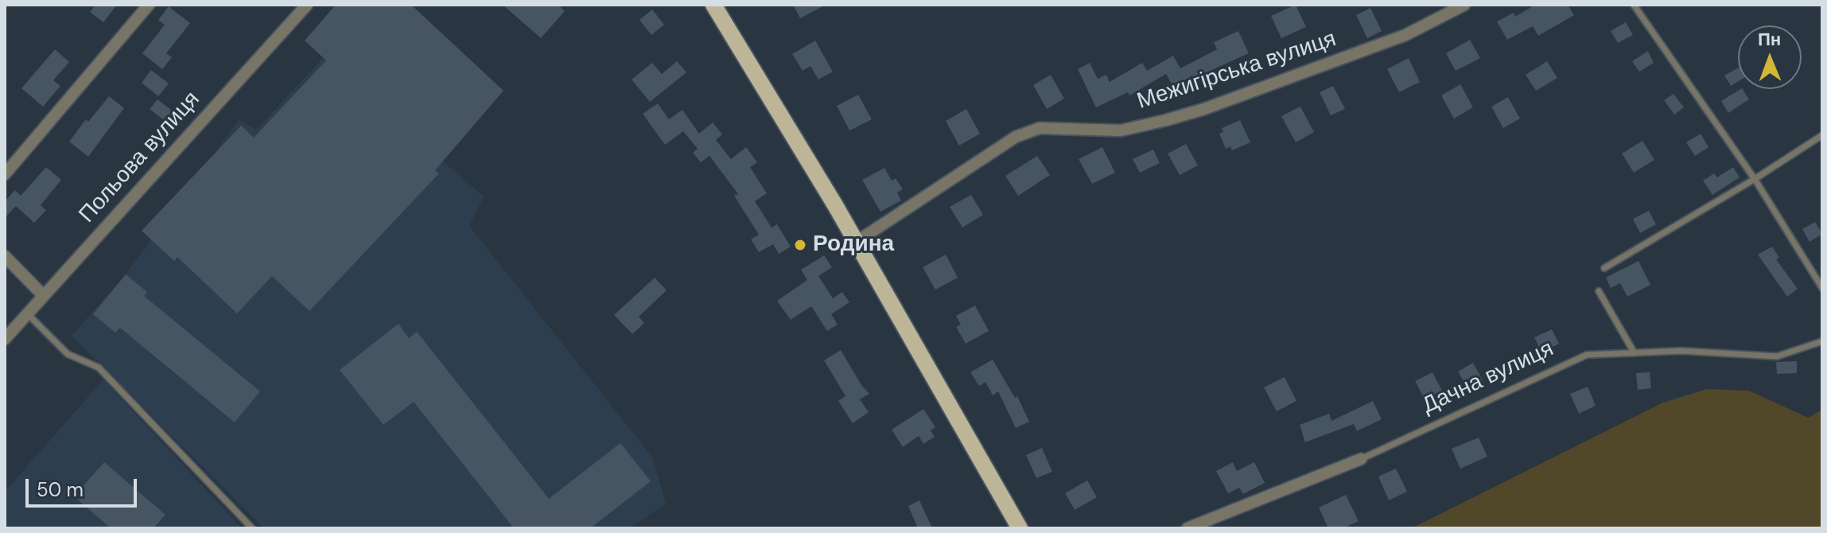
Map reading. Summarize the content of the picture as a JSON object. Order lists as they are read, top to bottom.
{
  "streets": {
    "street": ["Межигірська вулиця", "Польова вулиця", "Дачна вулиця"]
  },
  "places": ["Родина"],
  "scale_bar": "50 m",
  "north": "top"
}
